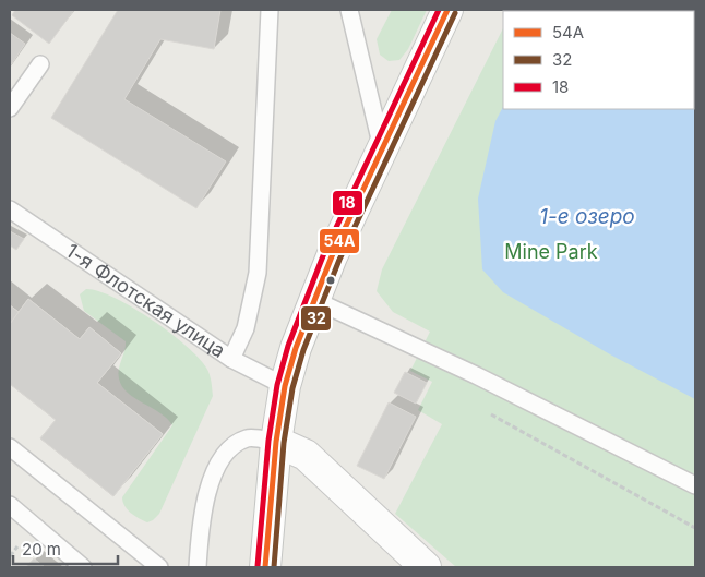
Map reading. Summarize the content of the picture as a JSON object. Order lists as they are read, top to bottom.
{
  "streets": {
    "lane": ["1-я Флотская улица"]
  },
  "water": ["1-е озеро"],
  "parks": ["Mine Park"],
  "lines": ["transit line 54А", "transit line 18", "transit line 32"],
  "legend": ["54А", "32", "18"],
  "scale_bar": "20 m"
}
